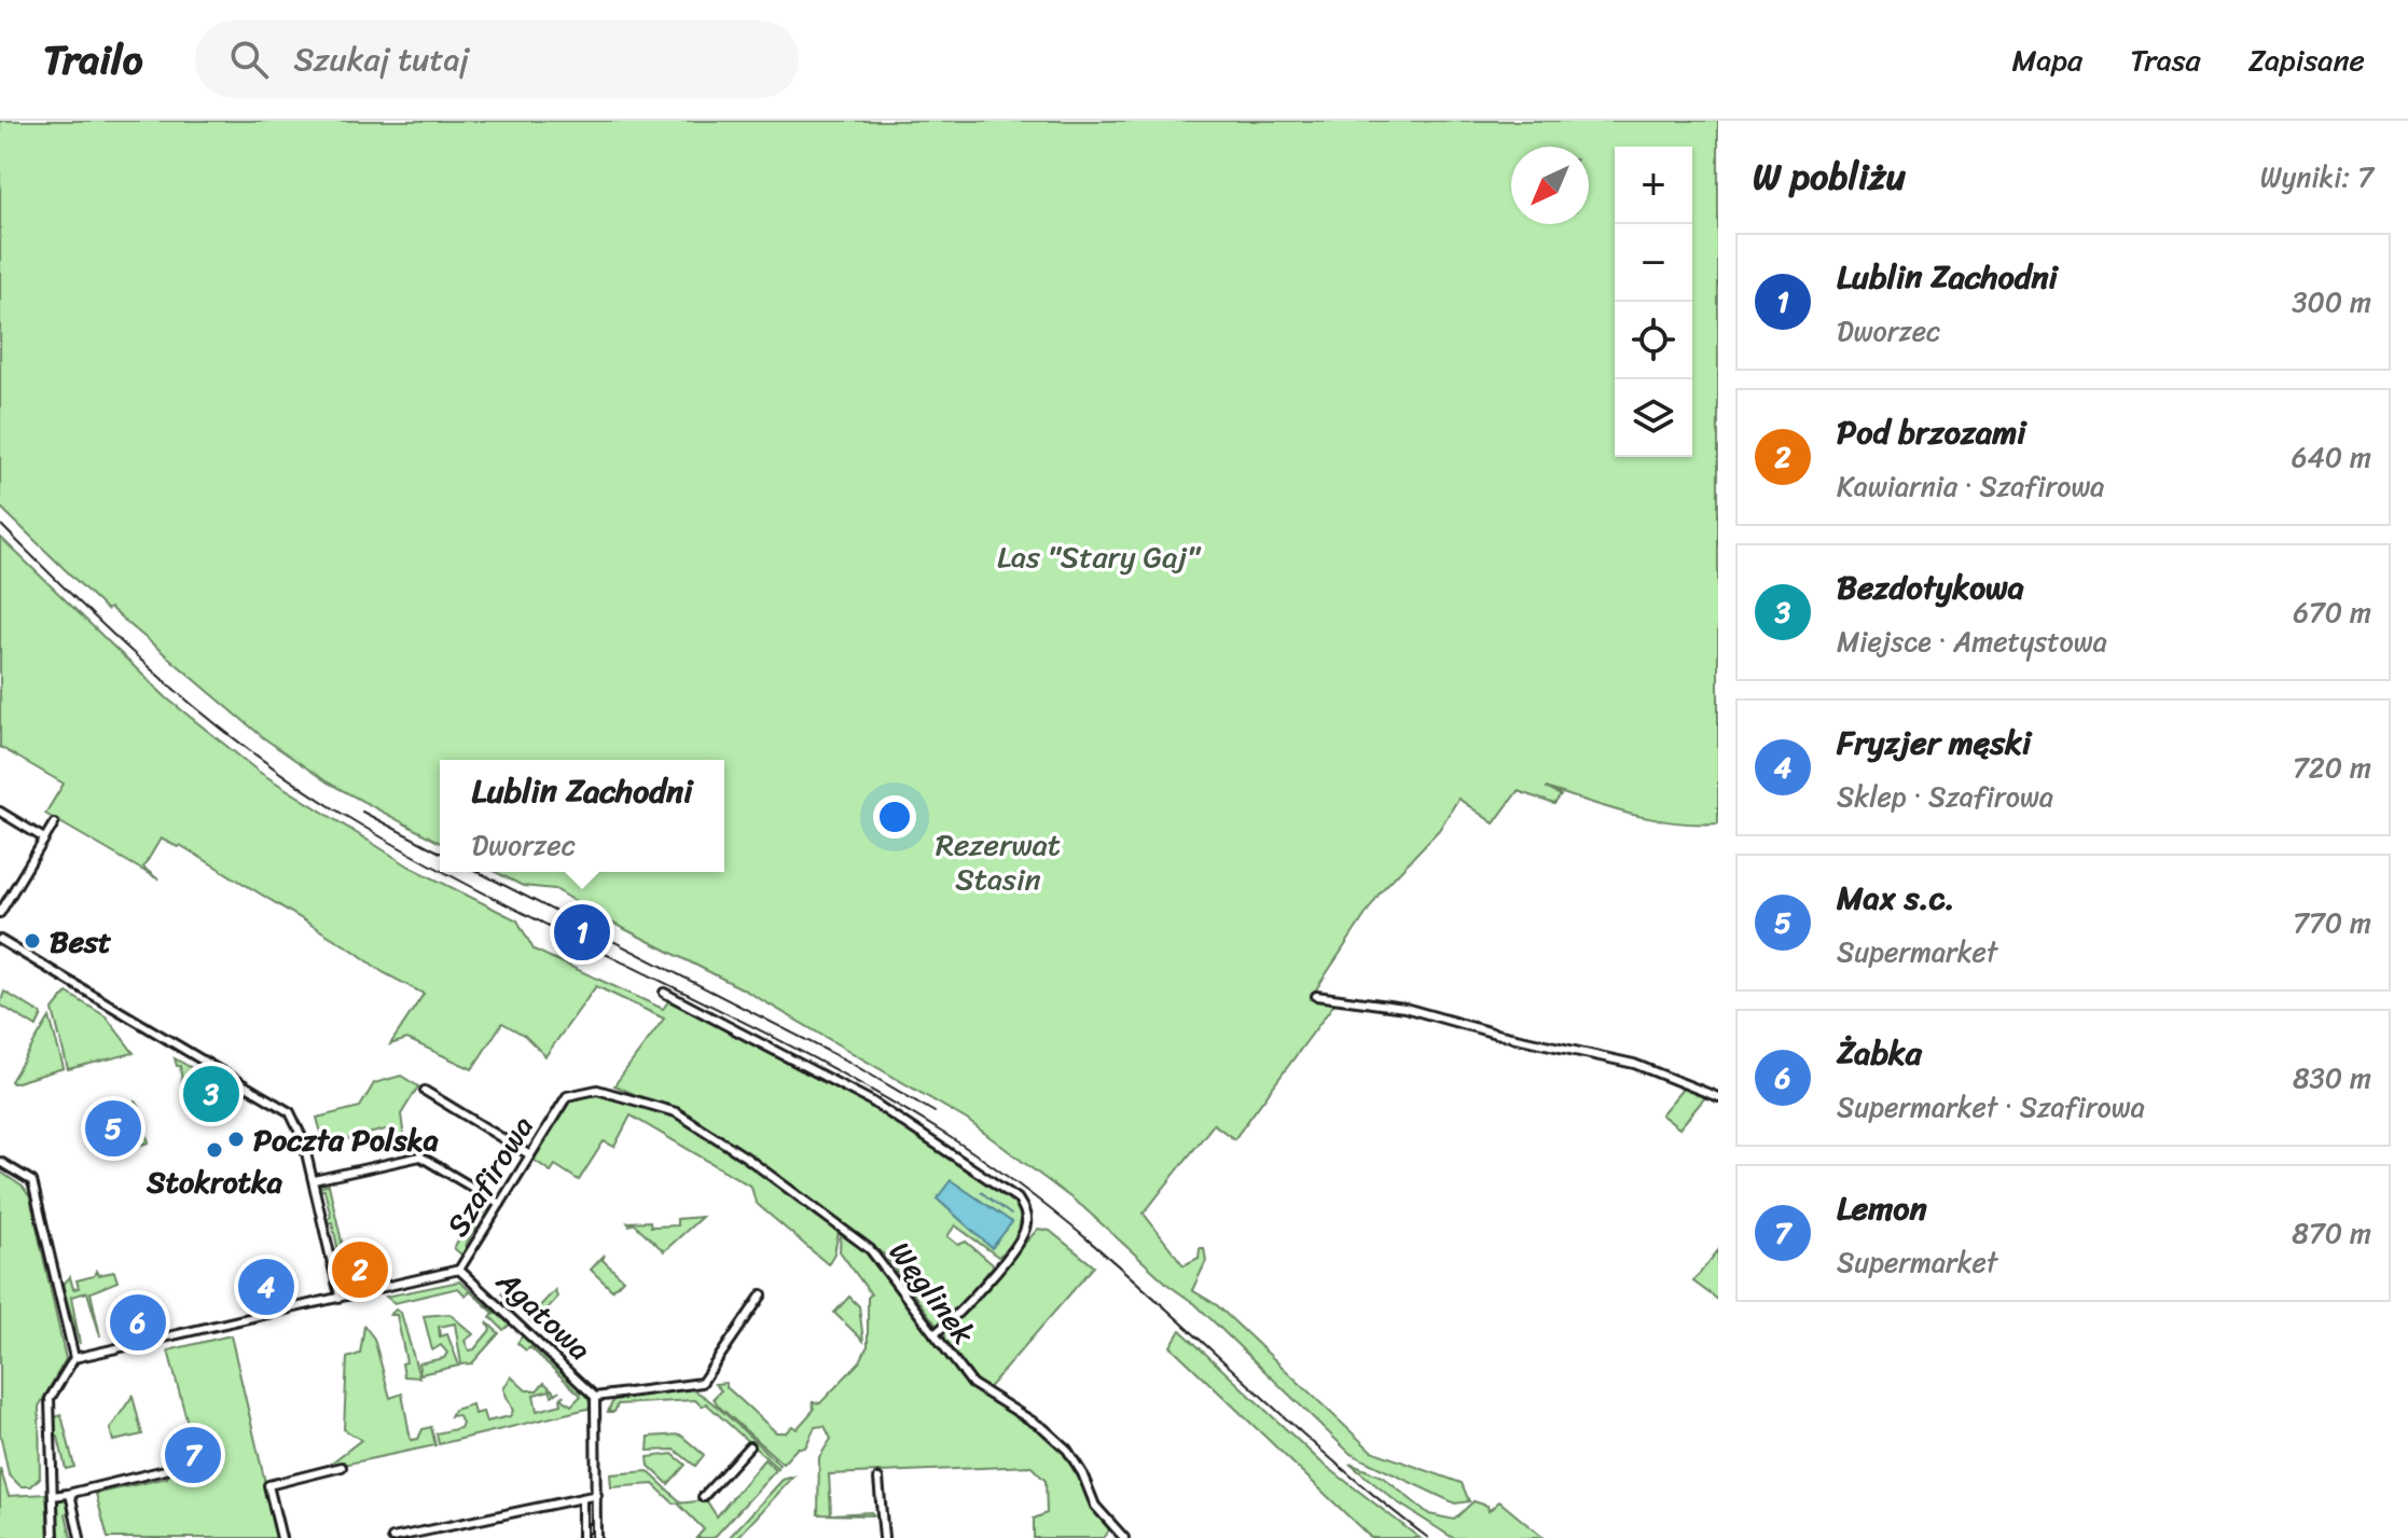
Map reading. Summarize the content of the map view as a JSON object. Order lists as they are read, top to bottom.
{
  "streets": {
    "street": ["Szafirowa", "Węglinek", "Agatowa"]
  },
  "crossings": [
    ["Szafirowa", "Węglinek"],
    ["Szafirowa", "Agatowa"]
  ],
  "parks": ["Las \"Stary Gaj\"", "Rezerwat Stasin"],
  "places": ["Best", "Poczta Polska", "Stokrotka"],
  "north": "bottom left",
  "page": {
    "header": "Trailo",
    "search": "Szukaj tutaj",
    "nav": ["Mapa", "Trasa", "Zapisane"],
    "heading": ["W pobliżu", "Wyniki: 7"],
    "map_buttons": ["+", "−"],
    "list": [
      {
        "mark": "1",
        "name": "Lublin Zachodni",
        "note": "Dworzec",
        "value": "300 m"
      },
      {
        "mark": "2",
        "name": "Pod brzozami",
        "note": "Kawiarnia · Szafirowa",
        "value": "640 m"
      },
      {
        "mark": "3",
        "name": "Bezdotykowa",
        "note": "Miejsce · Ametystowa",
        "value": "670 m"
      },
      {
        "mark": "4",
        "name": "Fryzjer męski",
        "note": "Sklep · Szafirowa",
        "value": "720 m"
      },
      {
        "mark": "5",
        "name": "Max s.c.",
        "note": "Supermarket",
        "value": "770 m"
      },
      {
        "mark": "6",
        "name": "Żabka",
        "note": "Supermarket · Szafirowa",
        "value": "830 m"
      },
      {
        "mark": "7",
        "name": "Lemon",
        "note": "Supermarket",
        "value": "870 m"
      }
    ],
    "popup": ["Lublin Zachodni", "Dworzec"],
    "pins": [
      "1",
      "3",
      "5",
      "2",
      "4",
      "6",
      "7"
    ]
  }
}
